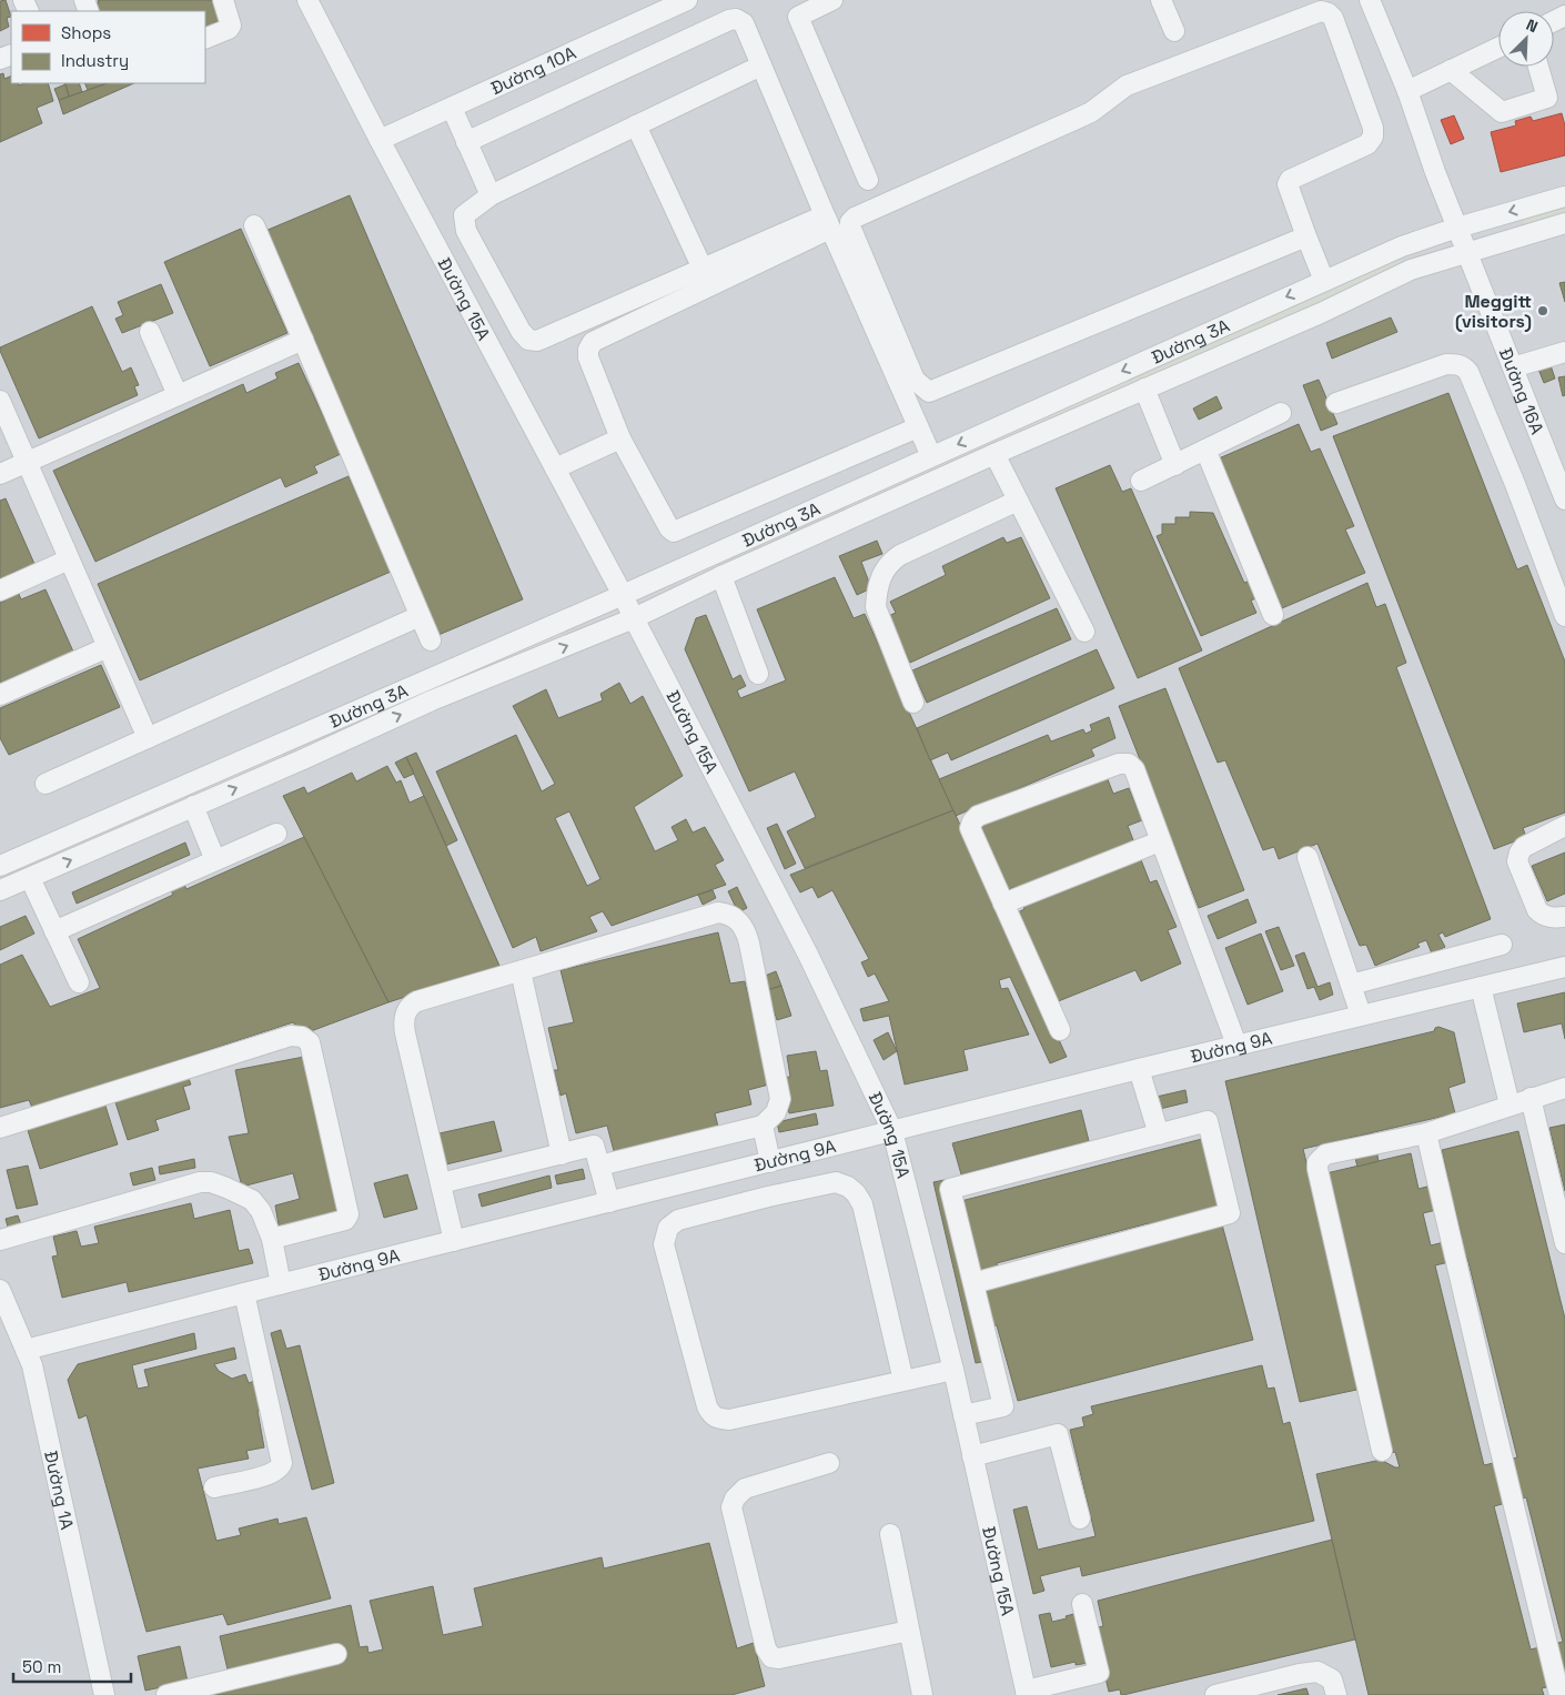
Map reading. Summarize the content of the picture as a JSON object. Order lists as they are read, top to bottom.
{
  "streets": {
    "street": [
      "Đường 10A",
      "Đường 15A",
      "Đường 3A",
      "Đường 16A",
      "Đường 9A",
      "Đường 1A"
    ]
  },
  "crossings": [
    ["Đường 10A", "Đường 15A"],
    ["Đường 15A", "Đường 3A"],
    ["Đường 15A", "Đường 9A"],
    ["Đường 3A", "Đường 16A"],
    ["Đường 9A", "Đường 1A"]
  ],
  "places": ["Meggitt (visitors)"],
  "legend": ["Shops", "Industry"],
  "scale_bar": "50 m",
  "north": "top right"
}
